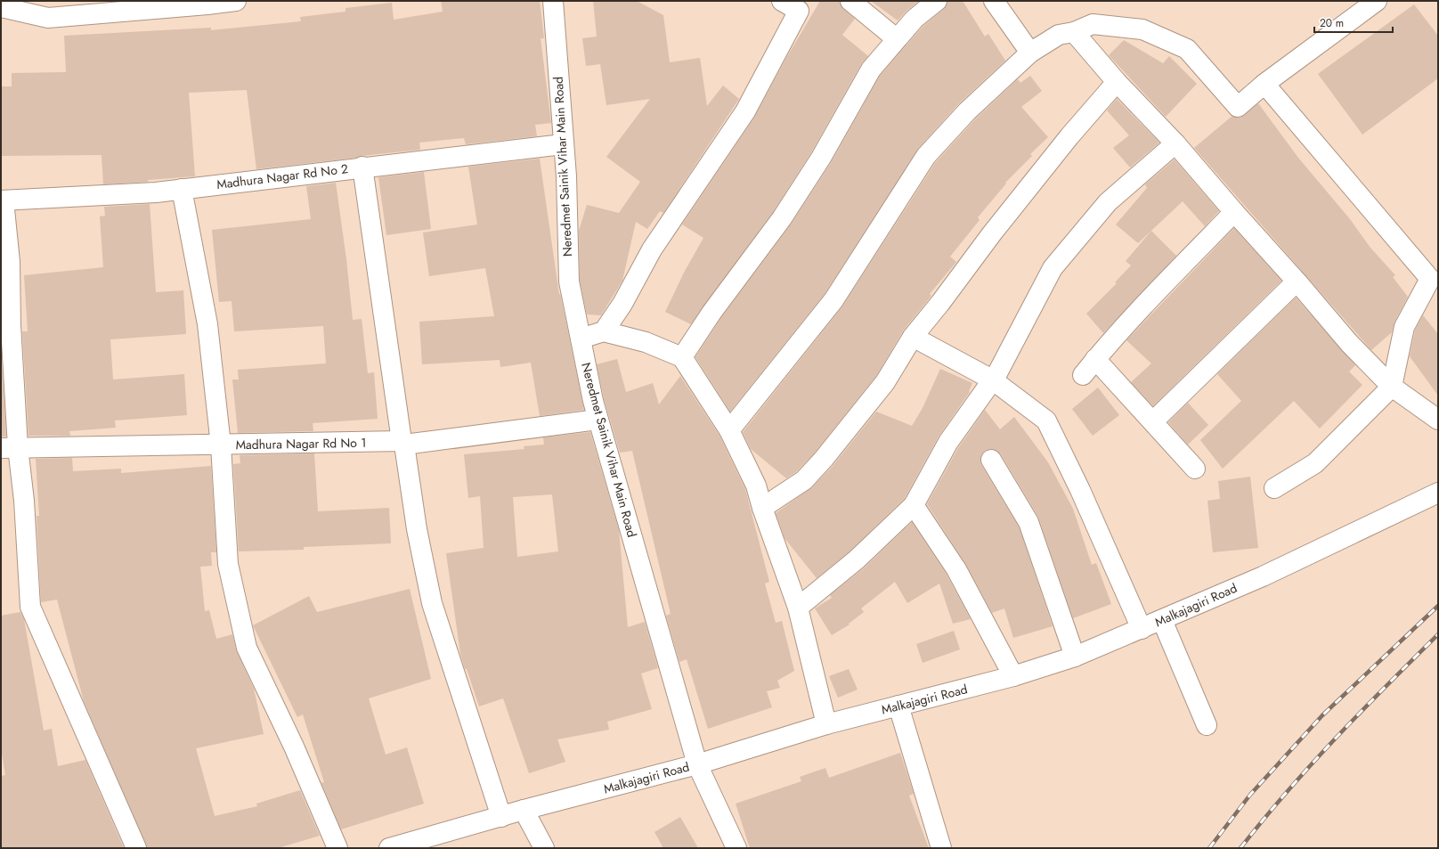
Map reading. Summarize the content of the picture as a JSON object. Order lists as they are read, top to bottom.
{
  "streets": {
    "street": [
      "Neredmet Sainik Vihar Main Road",
      "Madhura Nagar Rd No 2",
      "Madhura Nagar Rd No 1",
      "Malkajagiri Road"
    ]
  },
  "crossings": [
    ["Neredmet Sainik Vihar Main Road", "Madhura Nagar Rd No 2"],
    ["Neredmet Sainik Vihar Main Road", "Madhura Nagar Rd No 1"],
    ["Neredmet Sainik Vihar Main Road", "Malkajagiri Road"]
  ],
  "scale_bar": "20 m"
}
